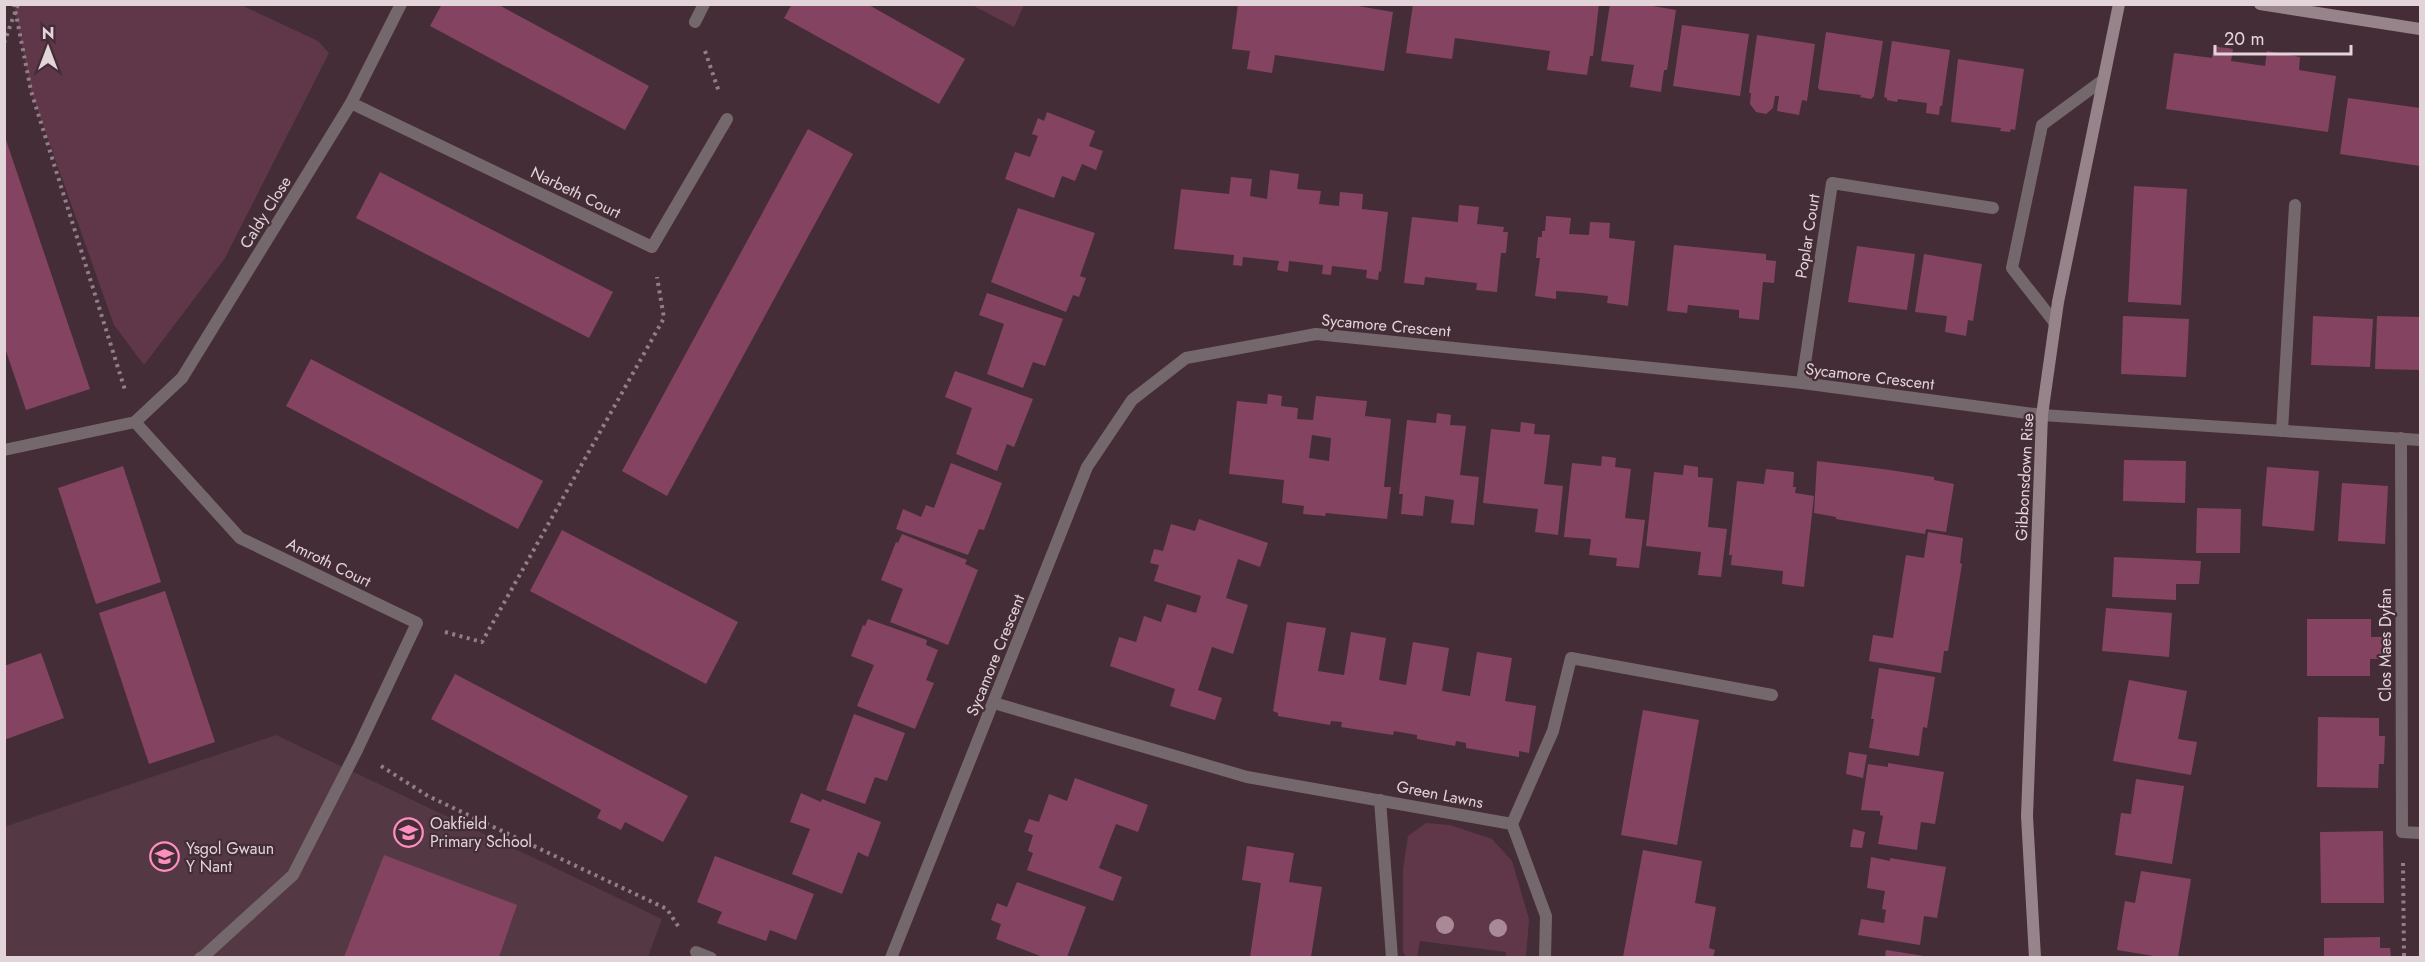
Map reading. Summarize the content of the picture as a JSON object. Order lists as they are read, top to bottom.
{
  "streets": {
    "street": [
      "Narbeth Court",
      "Caldy Close",
      "Poplar Court",
      "Sycamore Crescent",
      "Gibbonsdown Rise",
      "Amroth Court",
      "Clos Maes Dyfan",
      "Green Lawns"
    ]
  },
  "crossings": [
    ["Narbeth Court", "Caldy Close"],
    ["Caldy Close", "Amroth Court"],
    ["Poplar Court", "Sycamore Crescent"],
    ["Sycamore Crescent", "Gibbonsdown Rise"],
    ["Sycamore Crescent", "Green Lawns"]
  ],
  "places": {
    "school or university": ["Oakfield Primary School", "Ysgol Gwaun Y Nant"]
  },
  "scale_bar": "20 m",
  "north": "top"
}
